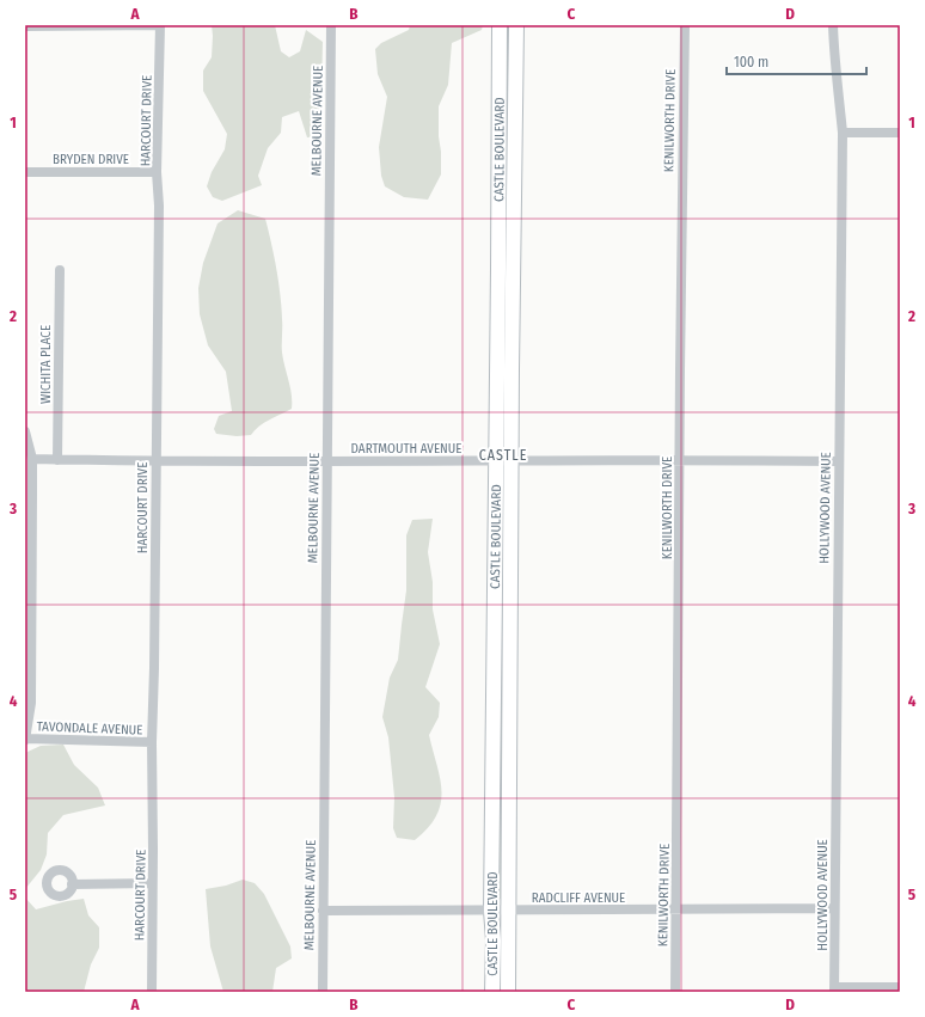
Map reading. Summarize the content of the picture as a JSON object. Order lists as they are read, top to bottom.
{
  "streets": {
    "street": [
      "HARCOURT DRIVE",
      "MELBOURNE AVENUE",
      "KENILWORTH DRIVE",
      "CASTLE BOULEVARD",
      "BRYDEN DRIVE",
      "WICHITA PLACE",
      "DARTMOUTH AVENUE",
      "HOLLYWOOD AVENUE",
      "TAVONDALE AVENUE",
      "RADCLIFF AVENUE"
    ]
  },
  "crossings": [
    ["HARCOURT DRIVE", "BRYDEN DRIVE"],
    ["HARCOURT DRIVE", "DARTMOUTH AVENUE"],
    ["HARCOURT DRIVE", "TAVONDALE AVENUE"],
    ["MELBOURNE AVENUE", "DARTMOUTH AVENUE"],
    ["MELBOURNE AVENUE", "RADCLIFF AVENUE"],
    ["KENILWORTH DRIVE", "DARTMOUTH AVENUE"],
    ["KENILWORTH DRIVE", "RADCLIFF AVENUE"],
    ["CASTLE BOULEVARD", "DARTMOUTH AVENUE"],
    ["CASTLE BOULEVARD", "RADCLIFF AVENUE"],
    ["WICHITA PLACE", "DARTMOUTH AVENUE"],
    ["DARTMOUTH AVENUE", "HOLLYWOOD AVENUE"],
    ["HOLLYWOOD AVENUE", "RADCLIFF AVENUE"]
  ],
  "districts": ["CASTLE"],
  "scale_bar": "100 m",
  "grid": {
    "columns": [
      "A",
      "B",
      "C",
      "D"
    ],
    "rows": [
      "1",
      "2",
      "3",
      "4",
      "5"
    ]
  }
}
